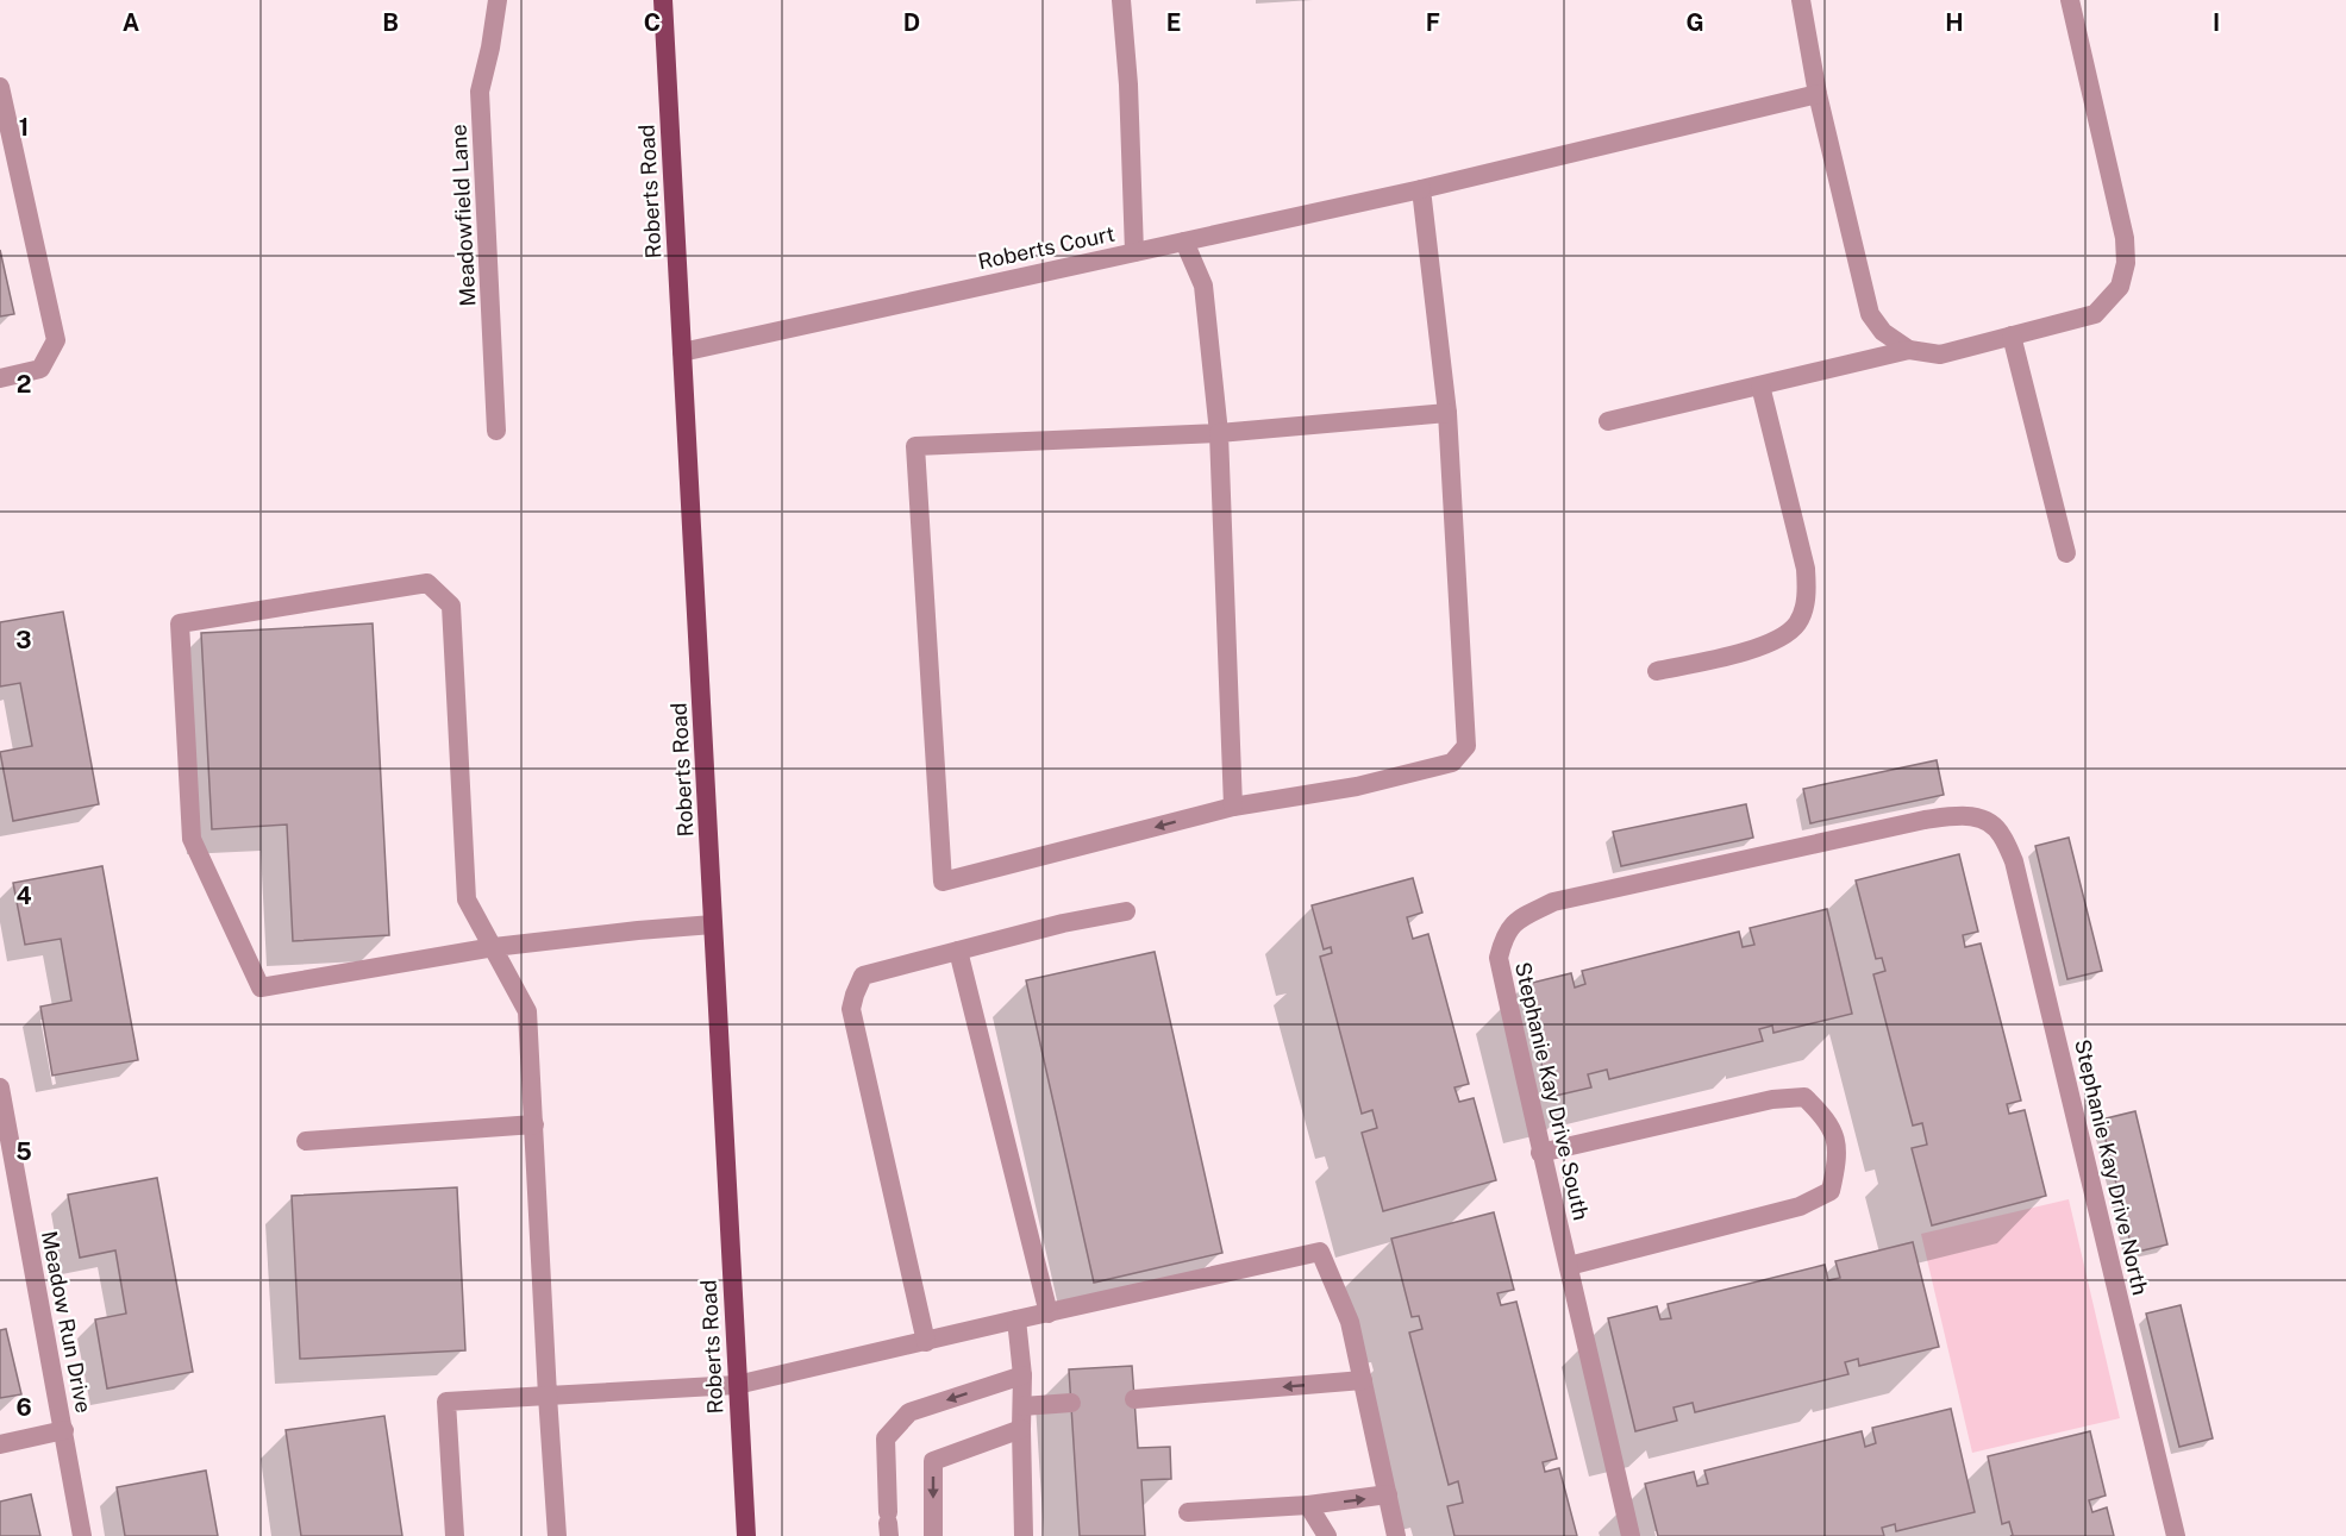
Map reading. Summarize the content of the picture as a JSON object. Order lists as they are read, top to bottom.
{
  "streets": {
    "main road": ["Roberts Road"],
    "street": [
      "Meadowfield Lane",
      "Roberts Court",
      "Stephanie Kay Drive South",
      "Stephanie Kay Drive North",
      "Meadow Run Drive"
    ]
  },
  "crossings": [
    ["Roberts Road", "Roberts Court"],
    ["Stephanie Kay Drive South", "Stephanie Kay Drive North"]
  ],
  "grid": {
    "columns": [
      "A",
      "B",
      "C",
      "D",
      "E",
      "F",
      "G",
      "H",
      "I"
    ],
    "rows": [
      "1",
      "2",
      "3",
      "4",
      "5",
      "6"
    ]
  }
}
